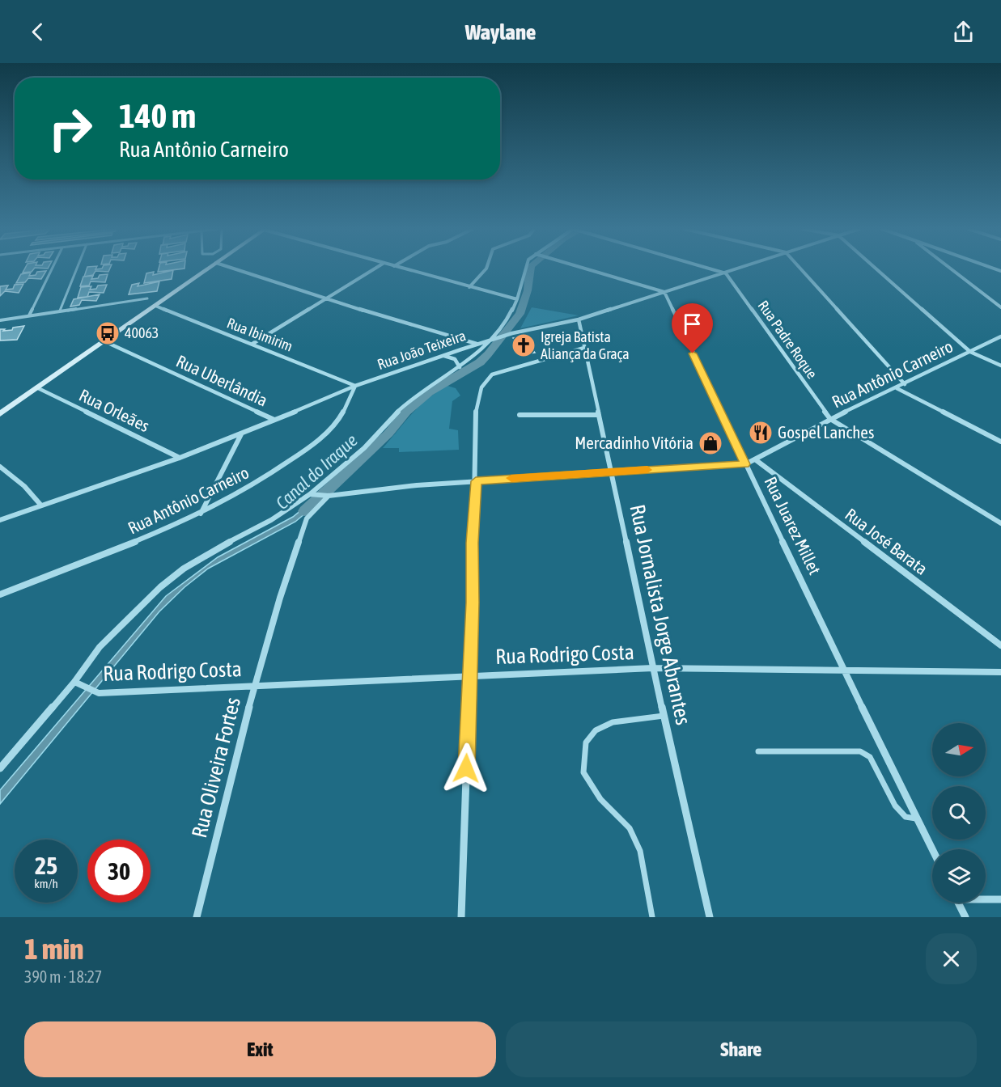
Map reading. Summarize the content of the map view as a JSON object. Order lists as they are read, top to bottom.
{
  "streets": {
    "street": [
      "Rua Ibimirim",
      "Rua Padre Roque",
      "Rua João Teixeira",
      "Rua Antônio Carneiro",
      "Rua Uberlândia",
      "Rua Orleães",
      "Rua Juarez Millet",
      "Rua José Barata",
      "Rua Jornalista Jorge Abrantes",
      "Rua Rodrigo Costa",
      "Rua Oliveira Fortes"
    ]
  },
  "crossings": [
    ["Rua Ibimirim", "Rua João Teixeira"],
    ["Rua Ibimirim", "Rua Antônio Carneiro"],
    ["Rua Padre Roque", "Rua João Teixeira"],
    ["Rua Padre Roque", "Rua Antônio Carneiro"],
    ["Rua João Teixeira", "Rua Antônio Carneiro"],
    ["Rua João Teixeira", "Rua Uberlândia"],
    ["Rua João Teixeira", "Rua Orleães"],
    ["Rua João Teixeira", "Rua Juarez Millet"],
    ["Rua João Teixeira", "Rua Jornalista Jorge Abrantes"],
    ["Rua Antônio Carneiro", "Rua Juarez Millet"],
    ["Rua Antônio Carneiro", "Rua José Barata"],
    ["Rua Antônio Carneiro", "Rua Jornalista Jorge Abrantes"],
    ["Rua Antônio Carneiro", "Rua Oliveira Fortes"],
    ["Rua Juarez Millet", "Rua Rodrigo Costa"],
    ["Rua Jornalista Jorge Abrantes", "Rua Rodrigo Costa"],
    ["Rua Rodrigo Costa", "Rua Oliveira Fortes"]
  ],
  "water": ["Canal do Iraque"],
  "places": {
    "bus stop": ["40063"],
    "church": ["Igreja Batista Aliança da Graça"],
    "restaurant": ["Gospel Lanches"],
    "shop": ["Mercadinho Vitória"]
  },
  "north": "right",
  "page": {
    "header": "Waylane",
    "turn": ["140 m", "Rua Antônio Carneiro"],
    "speed": "25 km/h",
    "limit": "30",
    "heading": ["1 min", "390 m · 18:27"],
    "buttons": ["Exit", "Share"]
  }
}
